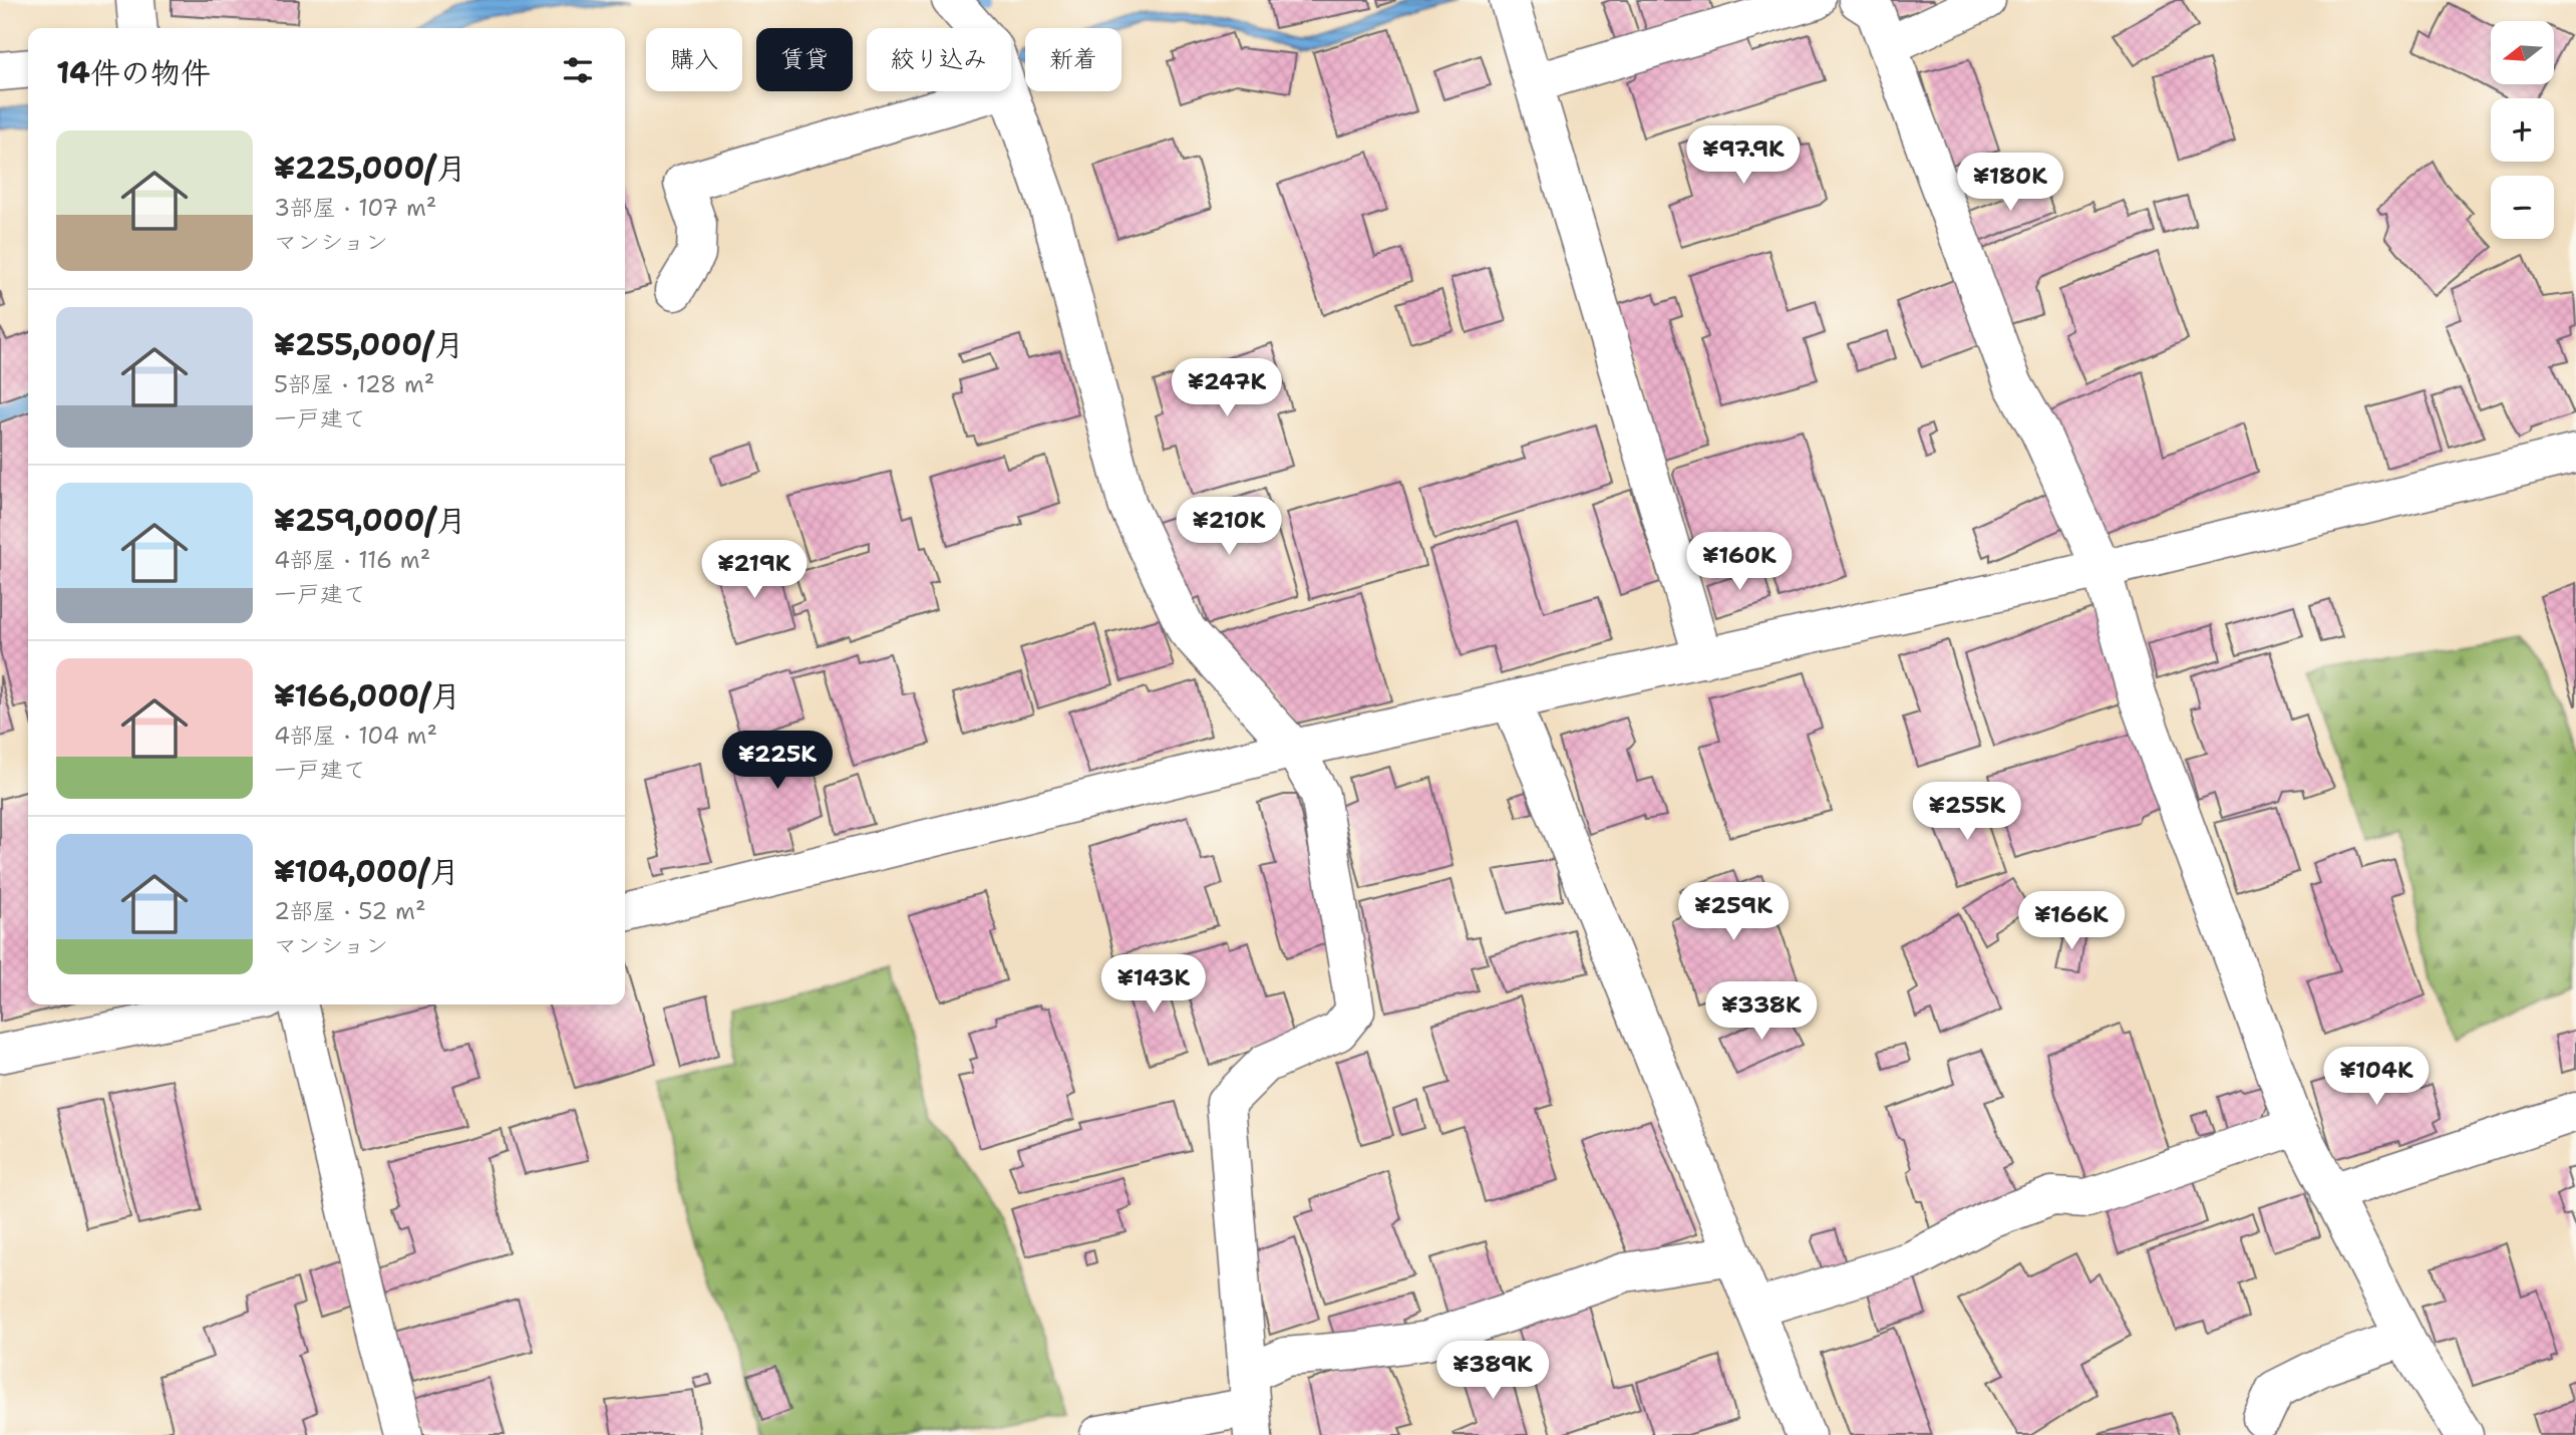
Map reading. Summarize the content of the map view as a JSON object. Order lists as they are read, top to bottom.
{
  "north": "left",
  "page": {
    "map_buttons": ["+", "−"],
    "chip": [
      "購入",
      "賃貸",
      "絞り込み",
      "新着"
    ],
    "heading": "14件の物件",
    "list": [
      {
        "name": "¥225,000/月",
        "note": "3部屋 · 107 m² · マンション"
      },
      {
        "name": "¥255,000/月",
        "note": "5部屋 · 128 m² · 一戸建て"
      },
      {
        "name": "¥259,000/月",
        "note": "4部屋 · 116 m² · 一戸建て"
      },
      {
        "name": "¥166,000/月",
        "note": "4部屋 · 104 m² · 一戸建て"
      },
      {
        "name": "¥104,000/月",
        "note": "2部屋 · 52 m² · マンション"
      }
    ],
    "price": [
      "¥97.9K",
      "¥180K",
      "¥247K",
      "¥210K",
      "¥160K",
      "¥219K",
      "¥225K",
      "¥255K",
      "¥259K",
      "¥166K",
      "¥143K",
      "¥338K",
      "¥104K",
      "¥389K"
    ]
  }
}
